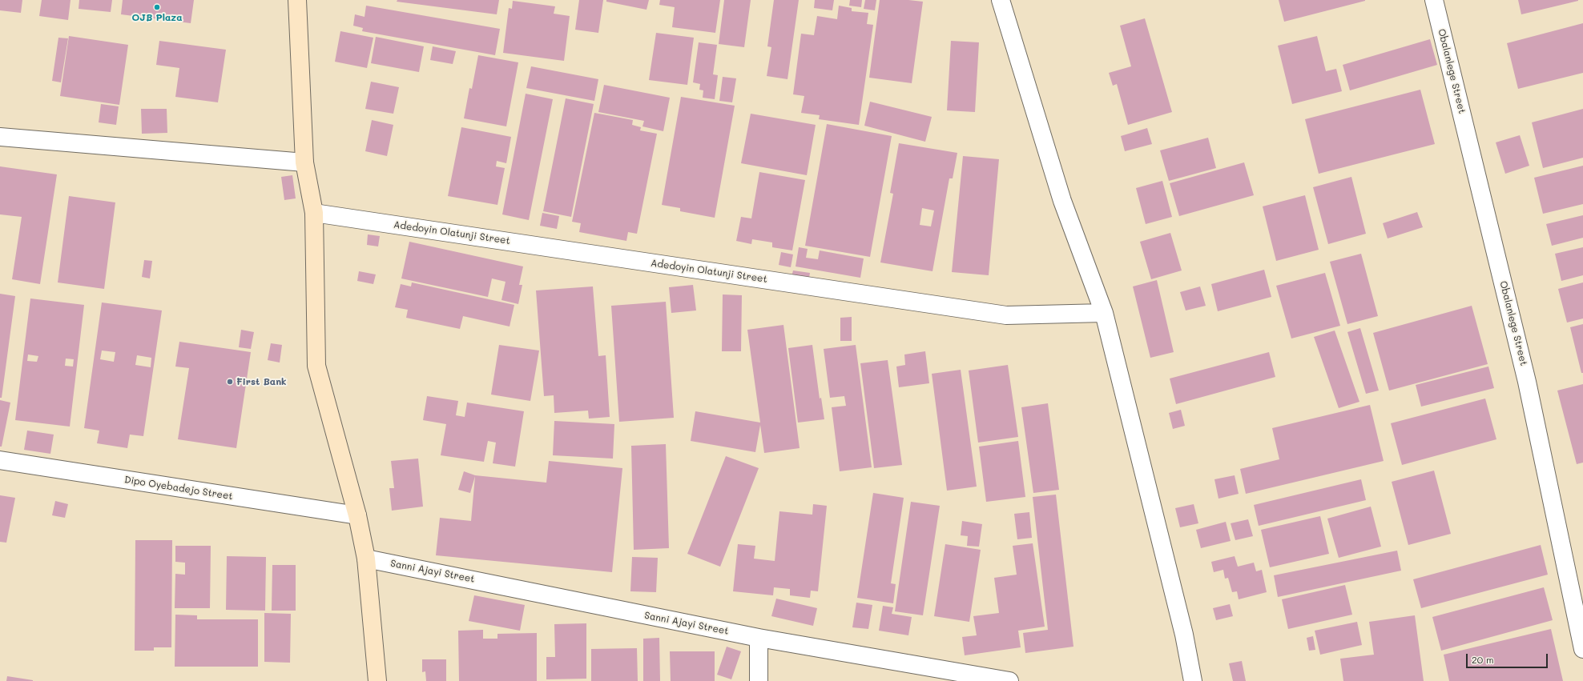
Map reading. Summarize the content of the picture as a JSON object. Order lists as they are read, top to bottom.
{
  "streets": {
    "street": [
      "Obalanlege Street",
      "Adedoyin Olatunji Street",
      "Dipo Oyebadejo Street",
      "Sanni Ajayi Street"
    ]
  },
  "places": ["OJB Plaza", "First Bank"],
  "scale_bar": "20 m"
}
